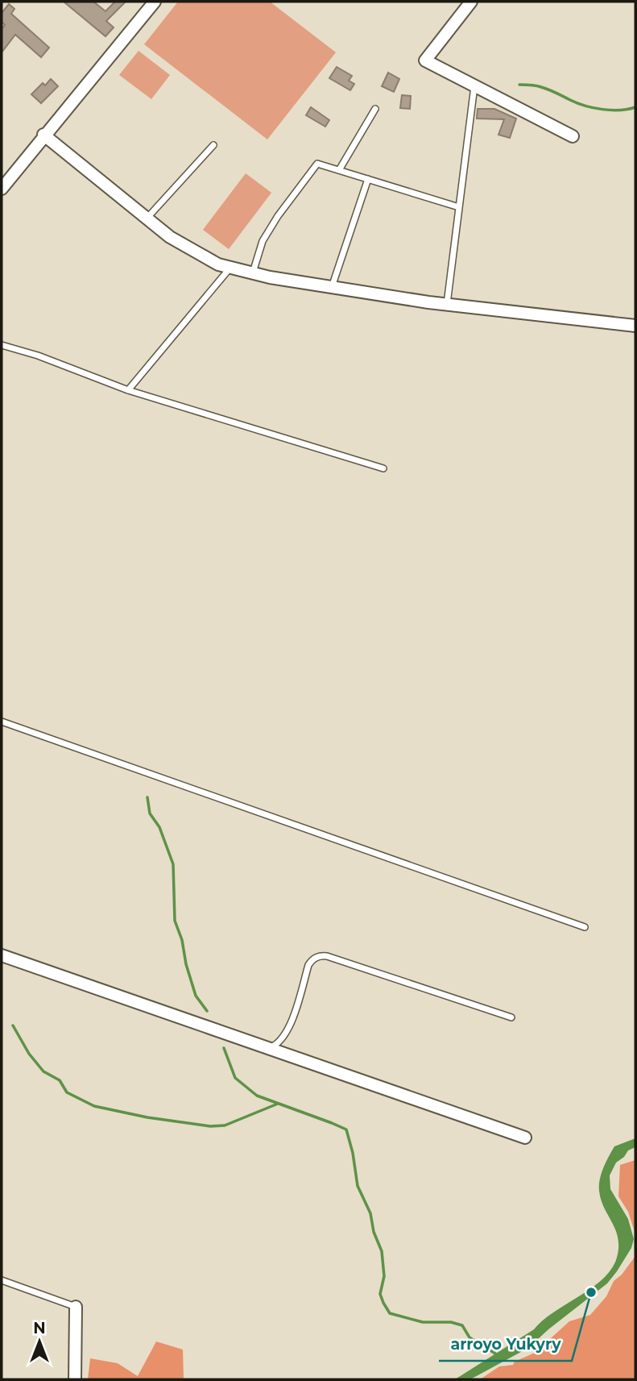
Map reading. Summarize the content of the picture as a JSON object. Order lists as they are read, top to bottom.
{
  "places": ["arroyo Yukyry"],
  "north": "top"
}
